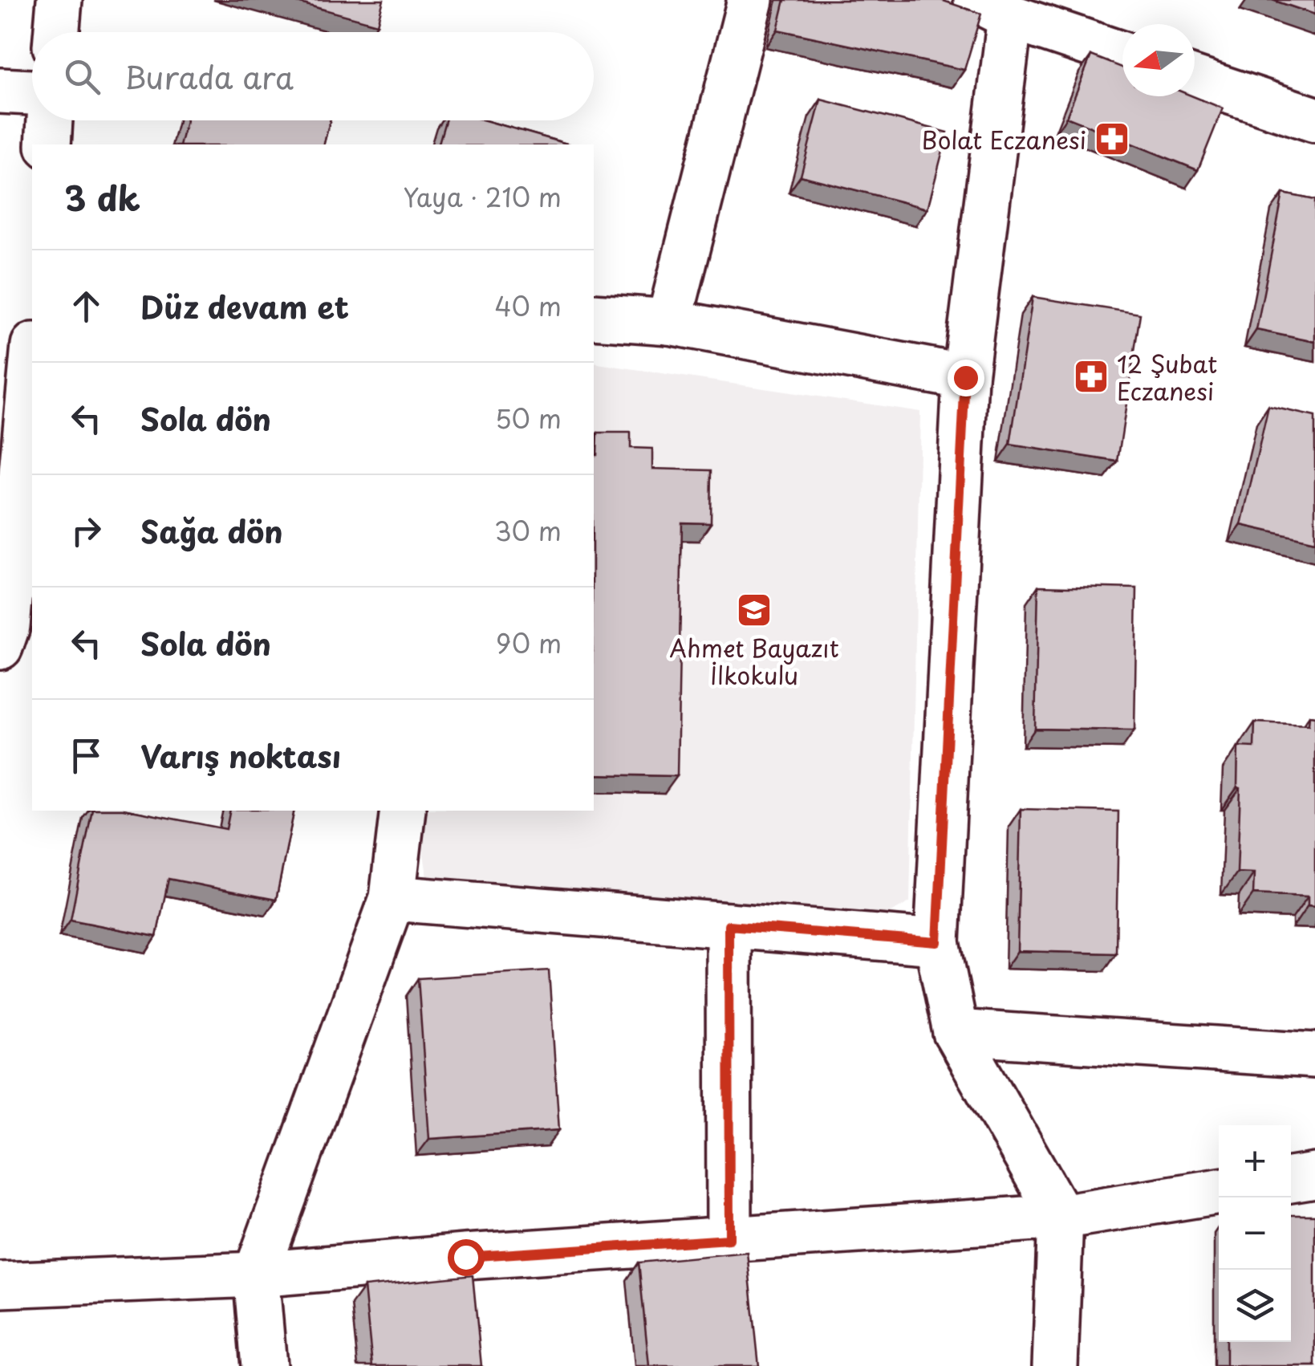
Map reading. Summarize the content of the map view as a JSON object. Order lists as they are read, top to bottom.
{
  "places": {
    "pharmacy": ["Bolat Eczanesi", "12 Şubat Eczanesi"],
    "school or university": ["Ahmet Bayazıt İlkokulu"]
  },
  "north": "left",
  "page": {
    "search": "Burada ara",
    "heading": ["3 dk", "Yaya · 210 m"],
    "list": [
      ["Düz devam et", "40 m"],
      ["Sola dön", "50 m"],
      ["Sağa dön", "30 m"],
      ["Sola dön", "90 m"],
      "Varış noktası"
    ],
    "map_buttons": ["+", "−"]
  }
}
